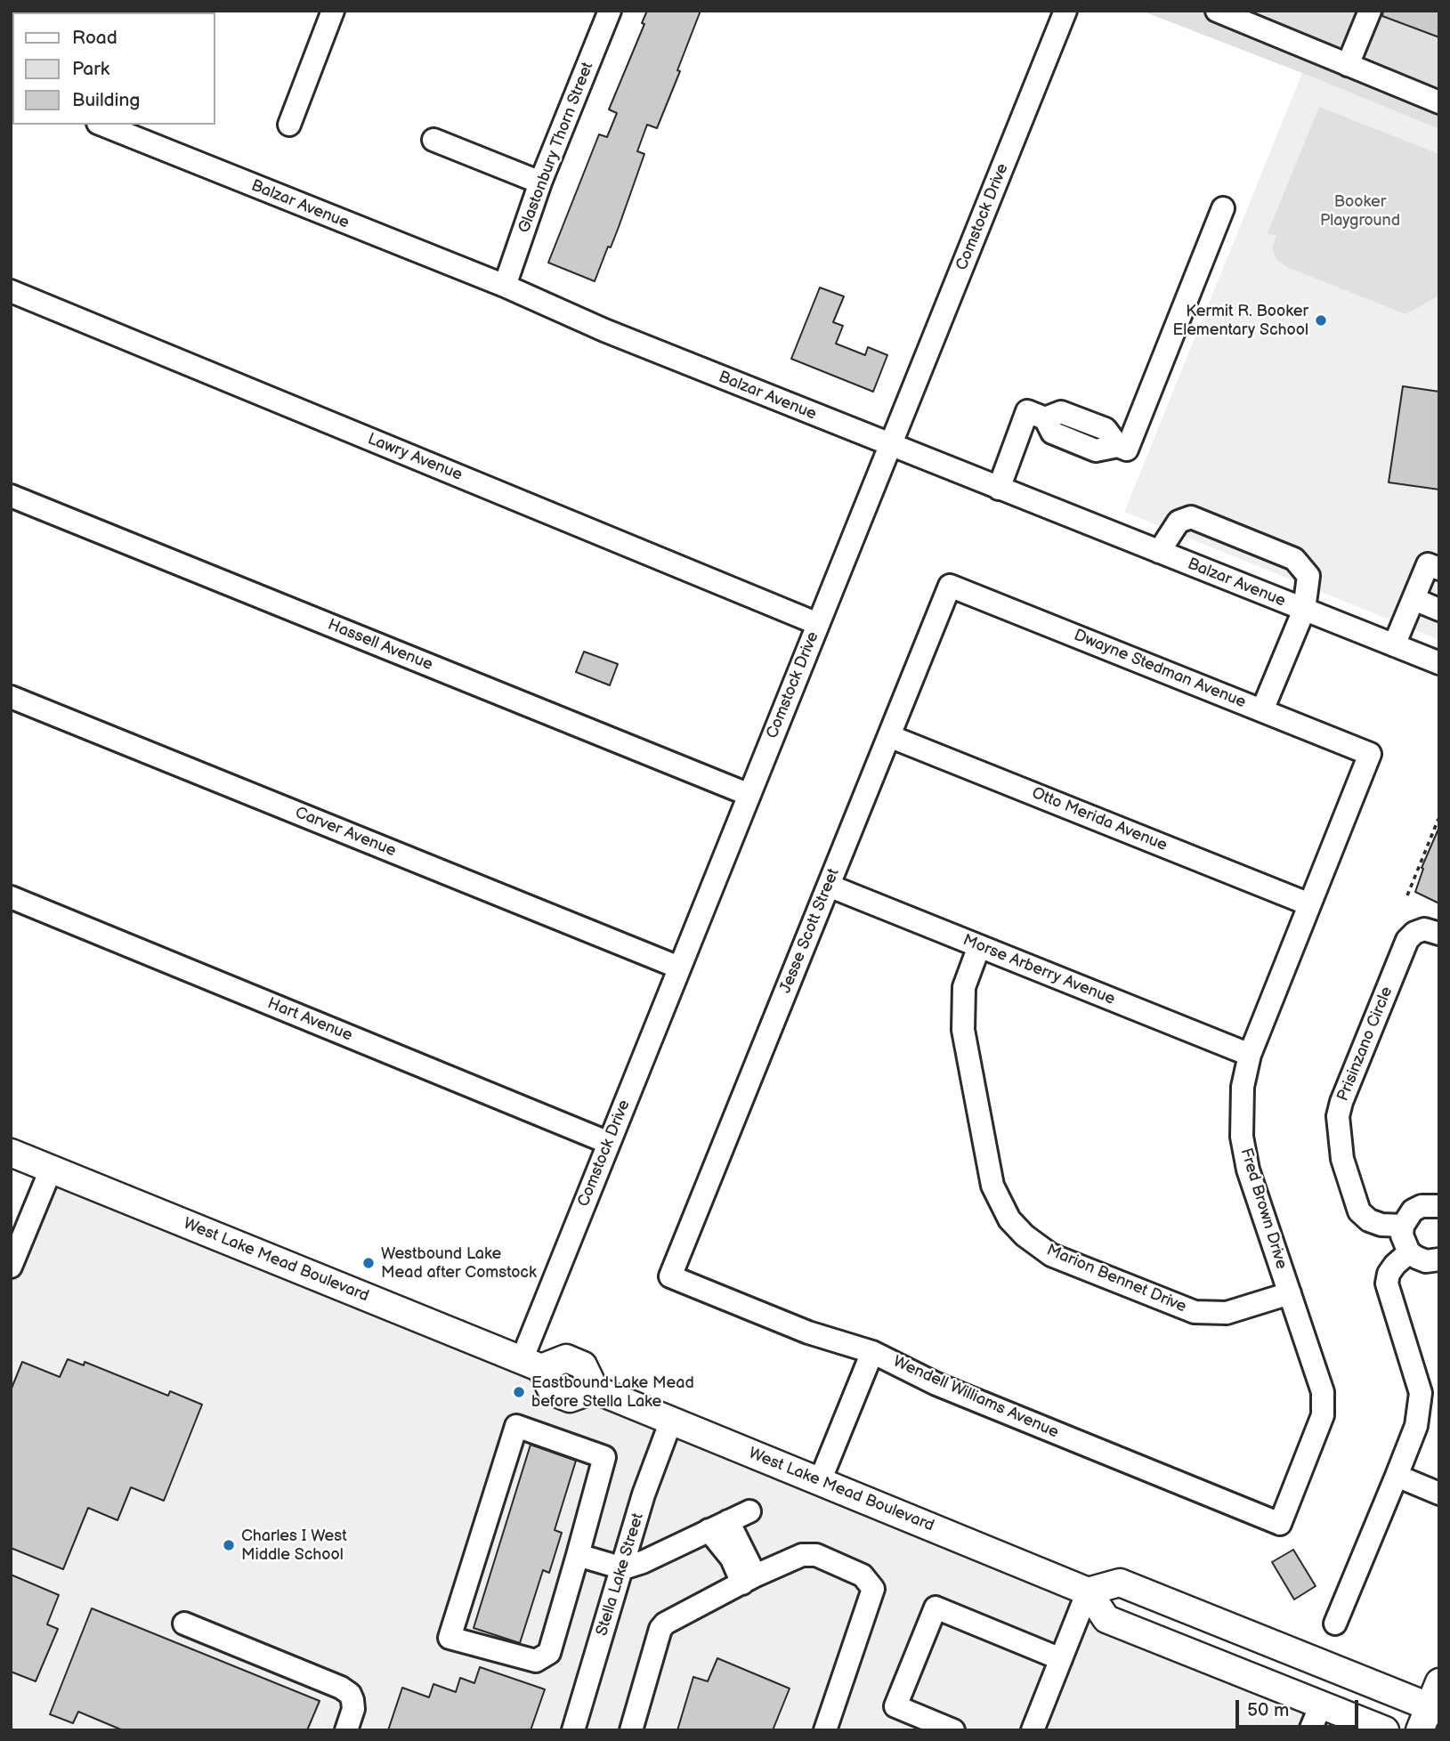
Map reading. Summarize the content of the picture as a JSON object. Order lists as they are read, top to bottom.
{
  "streets": {
    "main road": ["West Lake Mead Boulevard"],
    "street": [
      "Glastonbury Thorn Street",
      "Balzar Avenue",
      "Comstock Drive",
      "Lawry Avenue",
      "Hassell Avenue",
      "Dwayne Stedman Avenue",
      "Otto Merida Avenue",
      "Carver Avenue",
      "Jesse Scott Street",
      "Morse Arberry Avenue",
      "Hart Avenue",
      "Prisinzano Circle",
      "Fred Brown Drive",
      "Marion Bennet Drive",
      "Wendell Williams Avenue",
      "Stella Lake Street"
    ]
  },
  "crossings": [
    ["Glastonbury Thorn Street", "Balzar Avenue"],
    ["Balzar Avenue", "Comstock Drive"],
    ["Comstock Drive", "Lawry Avenue"],
    ["Comstock Drive", "Hassell Avenue"],
    ["Comstock Drive", "Carver Avenue"],
    ["Comstock Drive", "Hart Avenue"],
    ["Comstock Drive", "West Lake Mead Boulevard"],
    ["Dwayne Stedman Avenue", "Jesse Scott Street"],
    ["Dwayne Stedman Avenue", "Fred Brown Drive"],
    ["Otto Merida Avenue", "Jesse Scott Street"],
    ["Otto Merida Avenue", "Fred Brown Drive"],
    ["Jesse Scott Street", "Morse Arberry Avenue"],
    ["Jesse Scott Street", "Wendell Williams Avenue"],
    ["Morse Arberry Avenue", "Fred Brown Drive"],
    ["Morse Arberry Avenue", "Marion Bennet Drive"],
    ["Fred Brown Drive", "Marion Bennet Drive"],
    ["Fred Brown Drive", "Wendell Williams Avenue"],
    ["West Lake Mead Boulevard", "Stella Lake Street"]
  ],
  "parks": ["Booker Playground"],
  "places": [
    "Kermit R. Booker Elementary School",
    "Westbound Lake Mead after Comstock",
    "Eastbound Lake Mead before Stella Lake",
    "Charles I West Middle School"
  ],
  "legend": ["Road", "Park", "Building"],
  "scale_bar": "50 m"
}
